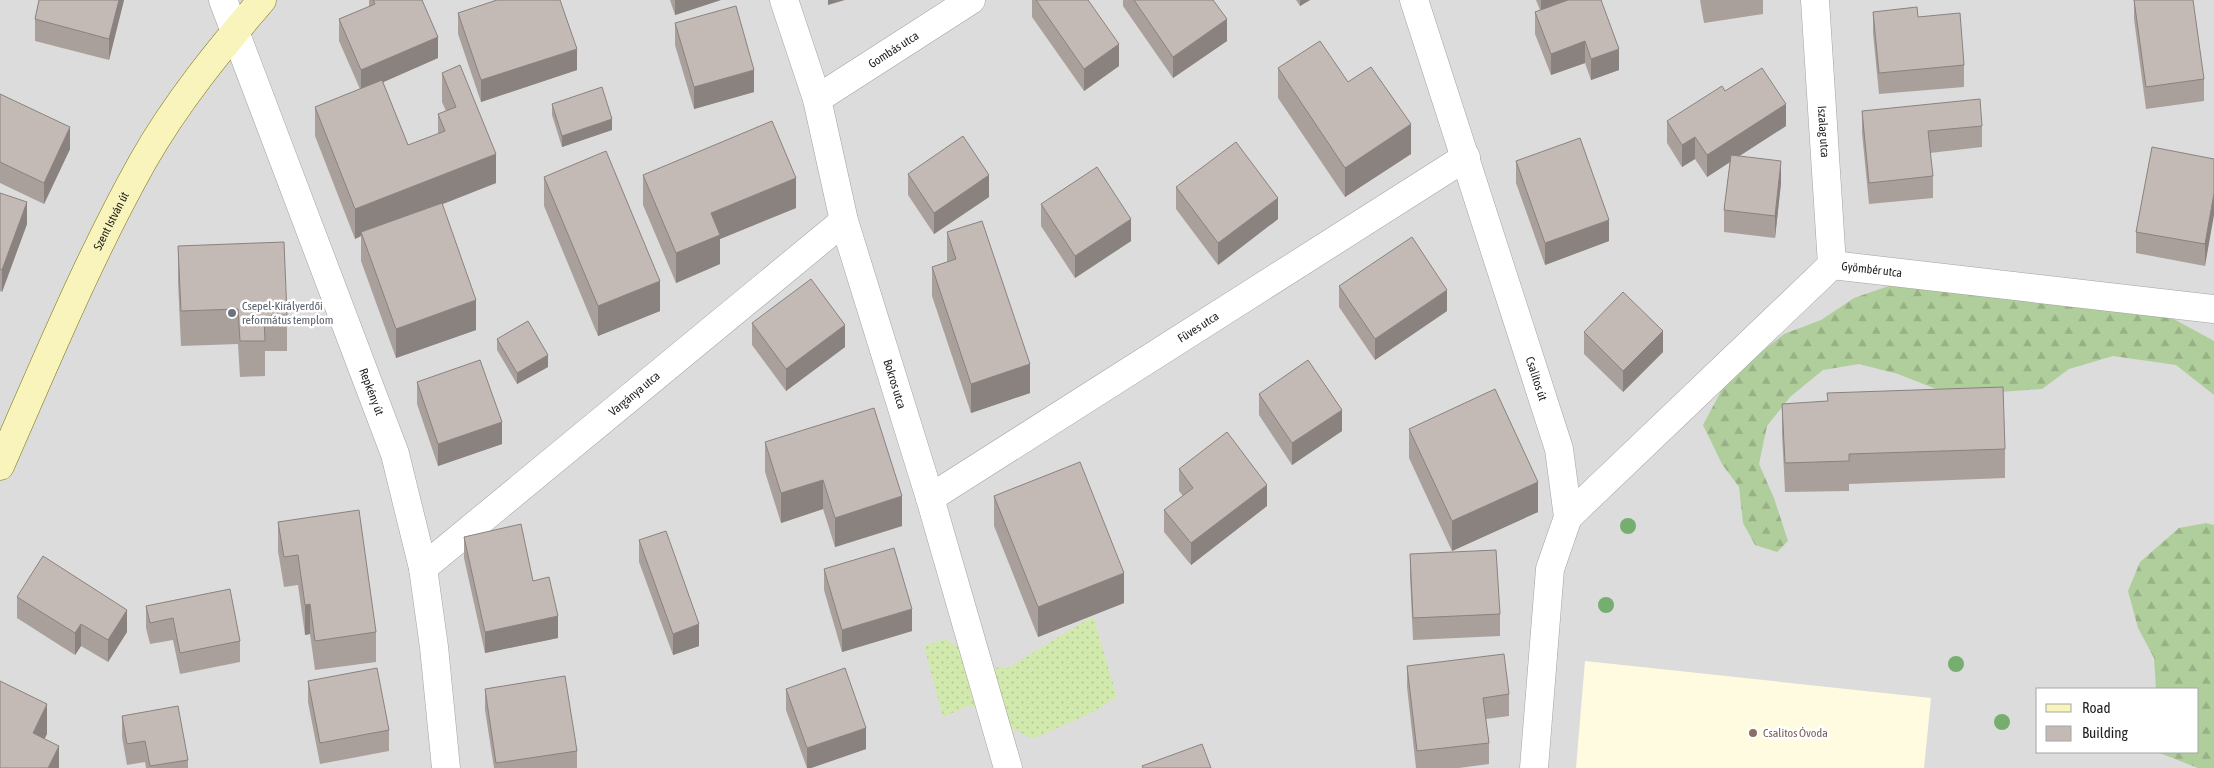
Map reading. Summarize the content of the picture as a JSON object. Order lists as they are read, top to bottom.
{
  "streets": {
    "street": [
      "Gombás utca",
      "Iszalag utca",
      "Szent István út",
      "Gyömbér utca",
      "Füves utca",
      "Csalitos út",
      "Bokros utca",
      "Repkény út",
      "Vargánya utca"
    ]
  },
  "crossings": [
    ["Gombás utca", "Bokros utca"],
    ["Iszalag utca", "Gyömbér utca"],
    ["Szent István út", "Repkény út"],
    ["Gyömbér utca", "Csalitos út"],
    ["Füves utca", "Csalitos út"],
    ["Füves utca", "Bokros utca"],
    ["Bokros utca", "Vargánya utca"],
    ["Repkény út", "Vargánya utca"]
  ],
  "places": ["Csepel-Királyerdői református templom", "Csalitos Óvoda"],
  "legend": ["Road", "Building"]
}
